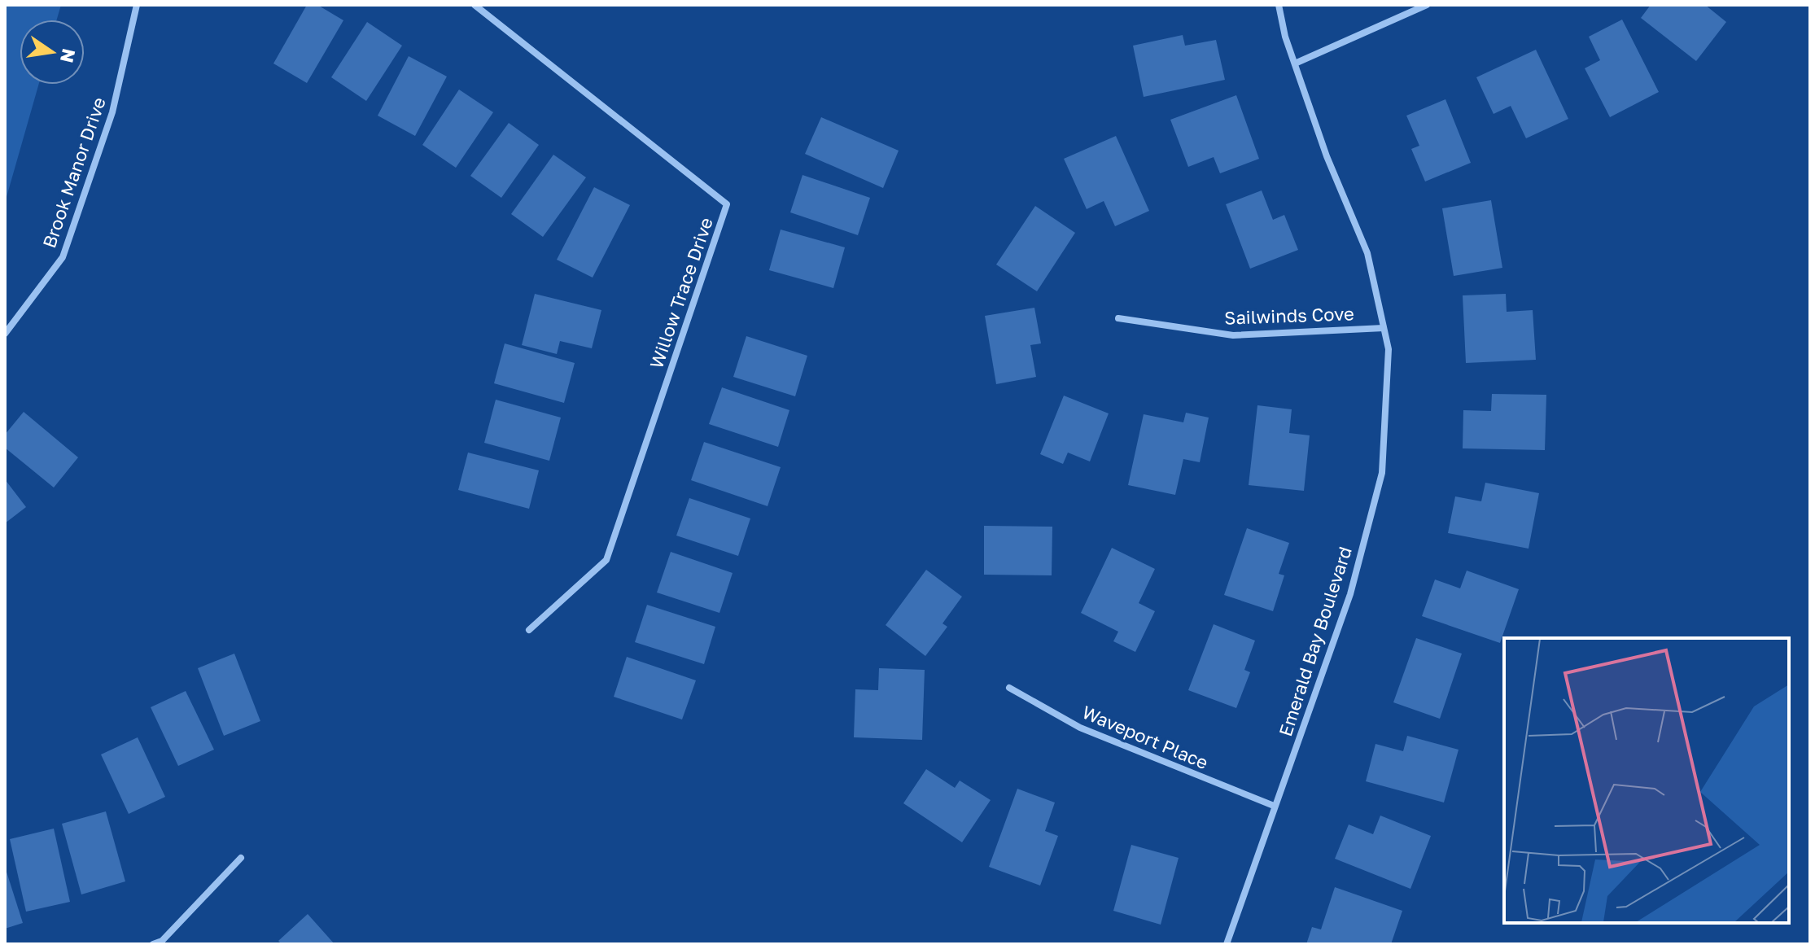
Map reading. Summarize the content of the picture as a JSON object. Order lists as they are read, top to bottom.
{
  "streets": {
    "street": [
      "Brook Manor Drive",
      "Willow Trace Drive",
      "Sailwinds Cove",
      "Emerald Bay Boulevard",
      "Waveport Place"
    ]
  },
  "crossings": [
    ["Sailwinds Cove", "Emerald Bay Boulevard"],
    ["Emerald Bay Boulevard", "Waveport Place"]
  ],
  "north": "right"
}
